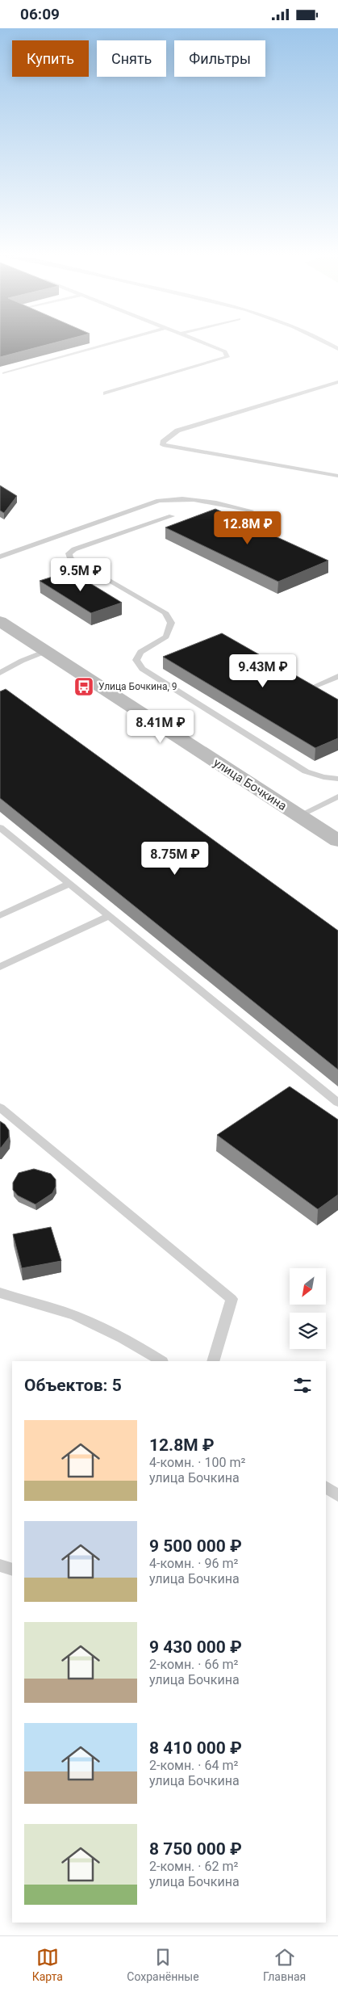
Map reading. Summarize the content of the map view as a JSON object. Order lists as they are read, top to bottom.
{
  "streets": {
    "street": ["улица Бочкина"]
  },
  "places": {
    "bus stop": ["Улица Бочкина, 9"]
  },
  "north": "bottom left",
  "page": {
    "status": "06:09",
    "chip": ["Купить", "Снять", "Фильтры"],
    "price": [
      "12.8M ₽",
      "9.5M ₽",
      "9.43M ₽",
      "8.41M ₽",
      "8.75M ₽"
    ],
    "heading": "Объектов: 5",
    "list": [
      {
        "name": "12.8M ₽",
        "note": "4-комн. · 100 m² · улица Бочкина"
      },
      {
        "name": "9 500 000 ₽",
        "note": "4-комн. · 96 m² · улица Бочкина"
      },
      {
        "name": "9 430 000 ₽",
        "note": "2-комн. · 66 m² · улица Бочкина"
      },
      {
        "name": "8 410 000 ₽",
        "note": "2-комн. · 64 m² · улица Бочкина"
      },
      {
        "name": "8 750 000 ₽",
        "note": "2-комн. · 62 m² · улица Бочкина"
      }
    ],
    "tabs": ["Карта", "Сохранённые", "Главная"]
  }
}
